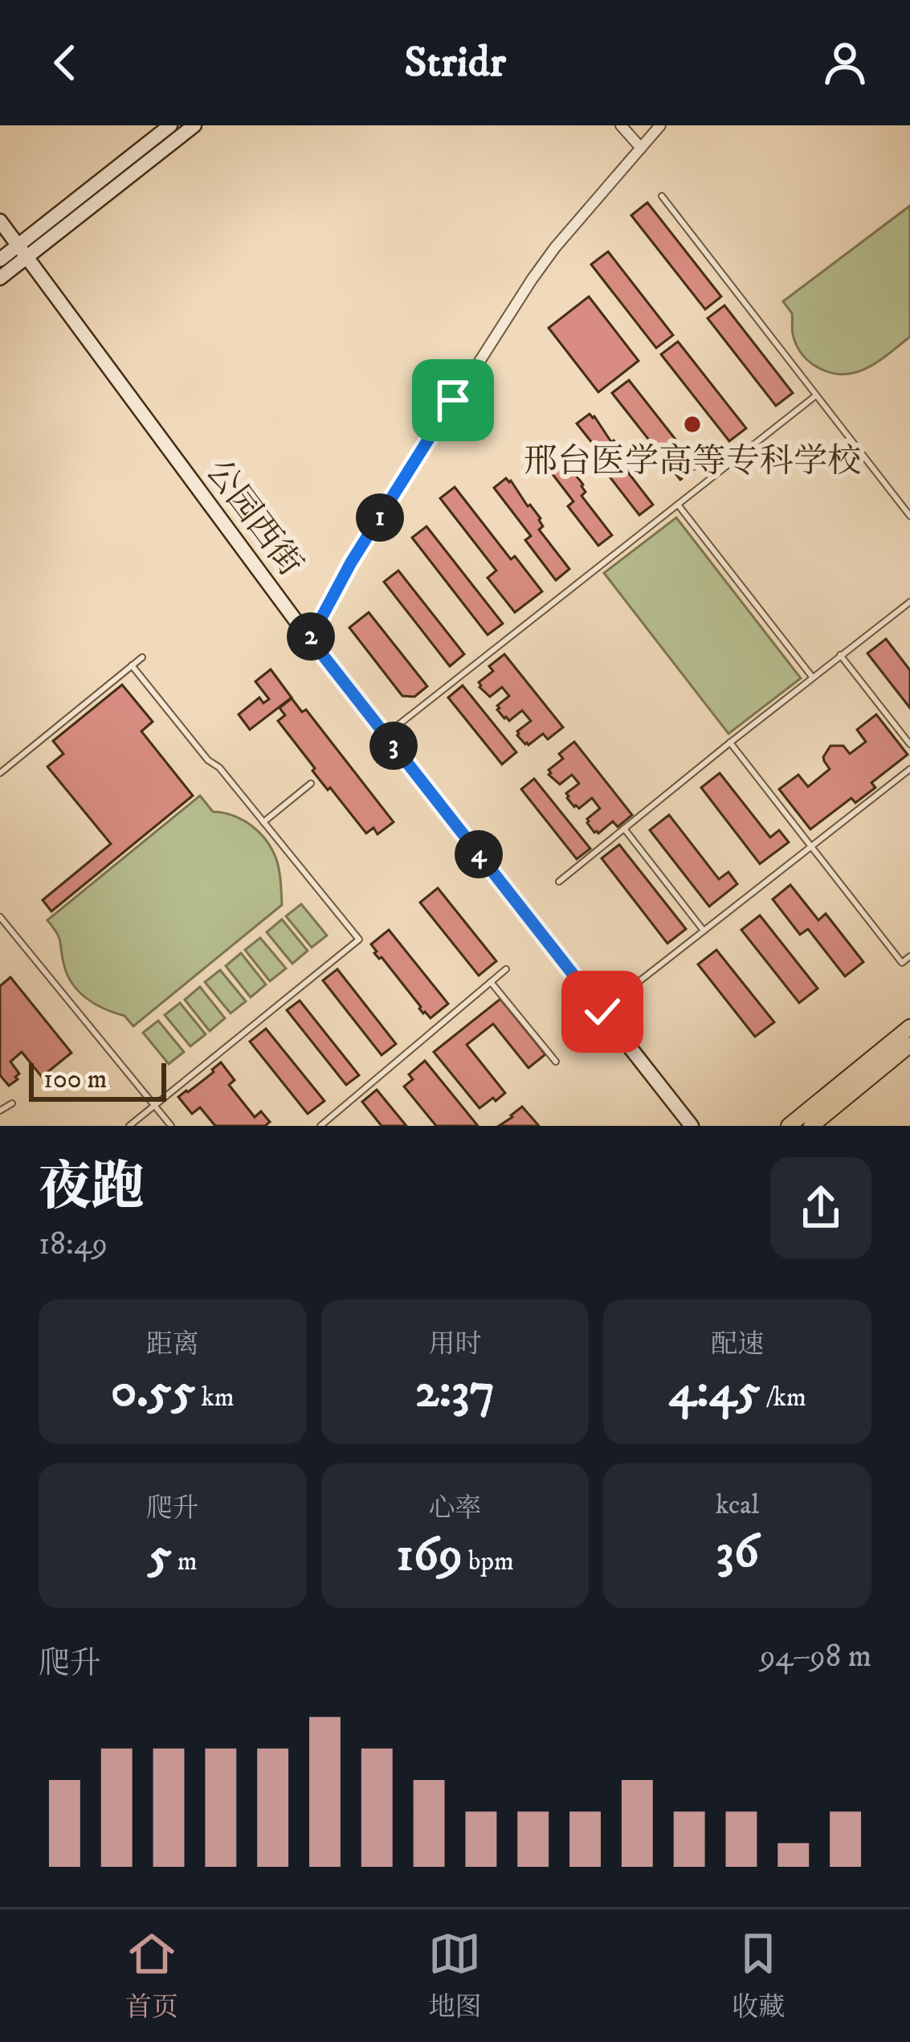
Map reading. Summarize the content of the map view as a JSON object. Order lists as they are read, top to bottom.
{
  "streets": {
    "street": ["公园西街"]
  },
  "places": ["邢台医学高等专科学校"],
  "scale_bar": "100 m",
  "page": {
    "header": "Stridr",
    "pins": [
      "1",
      "2",
      "3",
      "4"
    ],
    "scale": "100 m",
    "heading": ["夜跑", "18:49"],
    "stats": [
      ["距离", "0.55 km"],
      ["用时", "2:37"],
      ["配速", "4:45 /km"],
      ["爬升", "5 m"],
      ["心率", "169 bpm"],
      ["kcal", "36"]
    ],
    "chart": ["爬升", "94–98 m"],
    "tabs": ["首页", "地图", "收藏"]
  }
}
